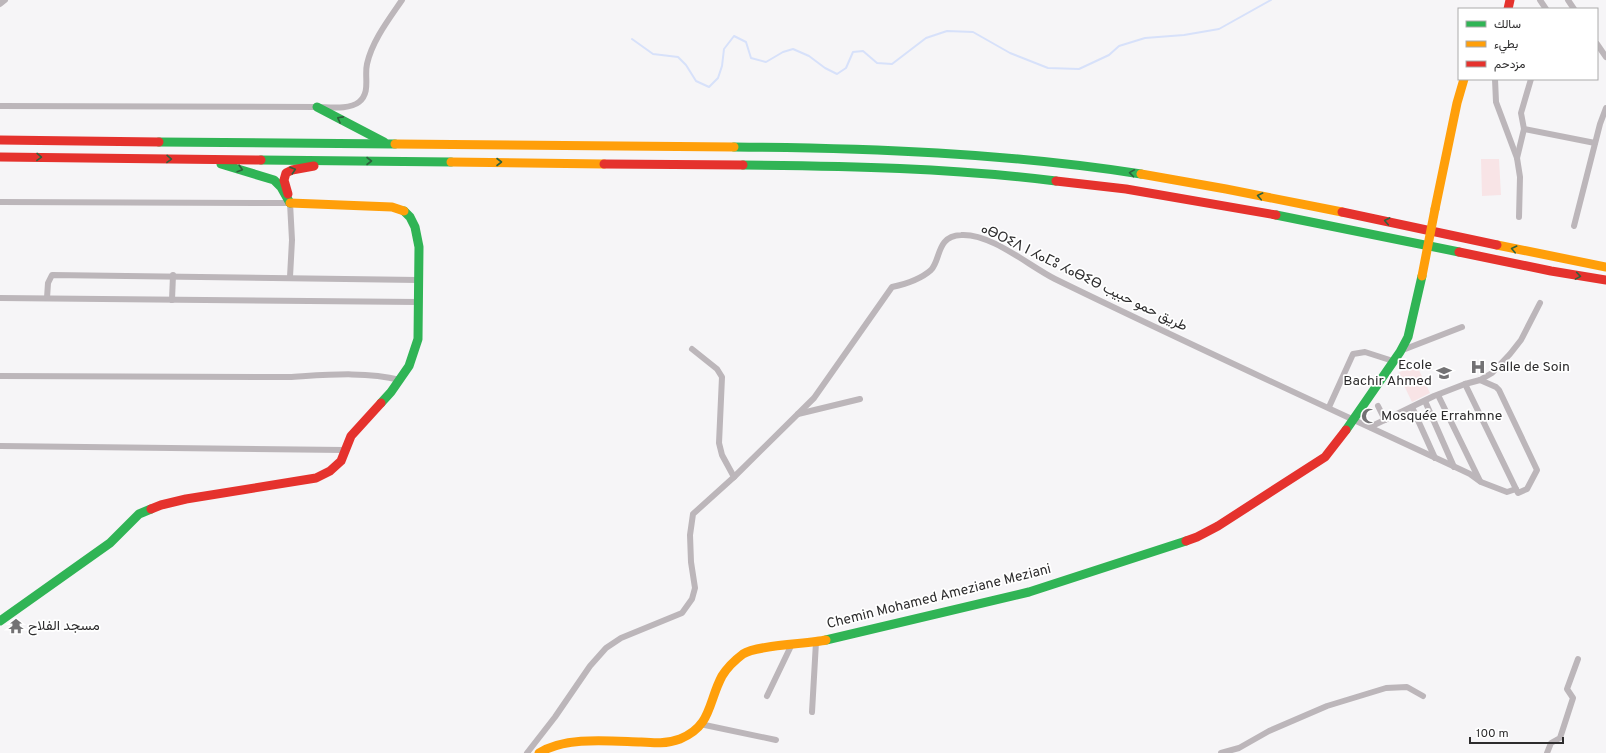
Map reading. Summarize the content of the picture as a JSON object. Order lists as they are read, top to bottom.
{
  "streets": {
    "main road": ["Chemin Mohamed Ameziane Meziani"],
    "street": ["ⴰⴱⵔⵉⴷ ⵏ ⵃⴰⵎⵓ ⵃⴰⴱⵉⴱ طريق حمو حبيب"]
  },
  "crossings": [
    ["ⴰⴱⵔⵉⴷ ⵏ ⵃⴰⵎⵓ ⵃⴰⴱⵉⴱ طريق حمو حبيب", "Chemin Mohamed Ameziane Meziani"]
  ],
  "places": {
    "hospital": ["Salle de Soin"],
    "school or university": ["Ecole Bachir Ahmed"],
    "mosque": ["Mosquée Errahmne"],
    "temple": ["مسجد الفلاح"]
  },
  "legend": ["سالك", "بطيء", "مزدحم"],
  "scale_bar": "100 m"
}
